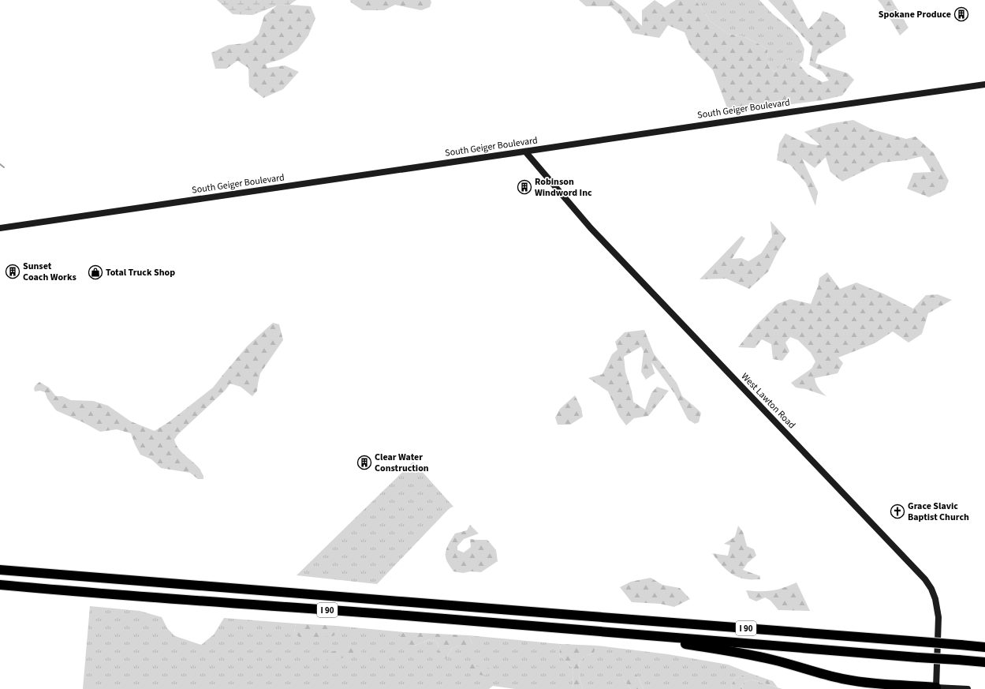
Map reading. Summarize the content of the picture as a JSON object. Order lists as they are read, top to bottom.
{
  "streets": {
    "highway": ["I 90"],
    "street": ["South Geiger Boulevard", "West Lawton Road"]
  },
  "crossings": [
    ["South Geiger Boulevard", "West Lawton Road"]
  ],
  "places": {
    "building": [
      "Spokane Produce",
      "Robinson Windword Inc",
      "Sunset Coach Works",
      "Clear Water Construction"
    ],
    "shop": ["Total Truck Shop"],
    "church": ["Grace Slavic Baptist Church"]
  }
}
